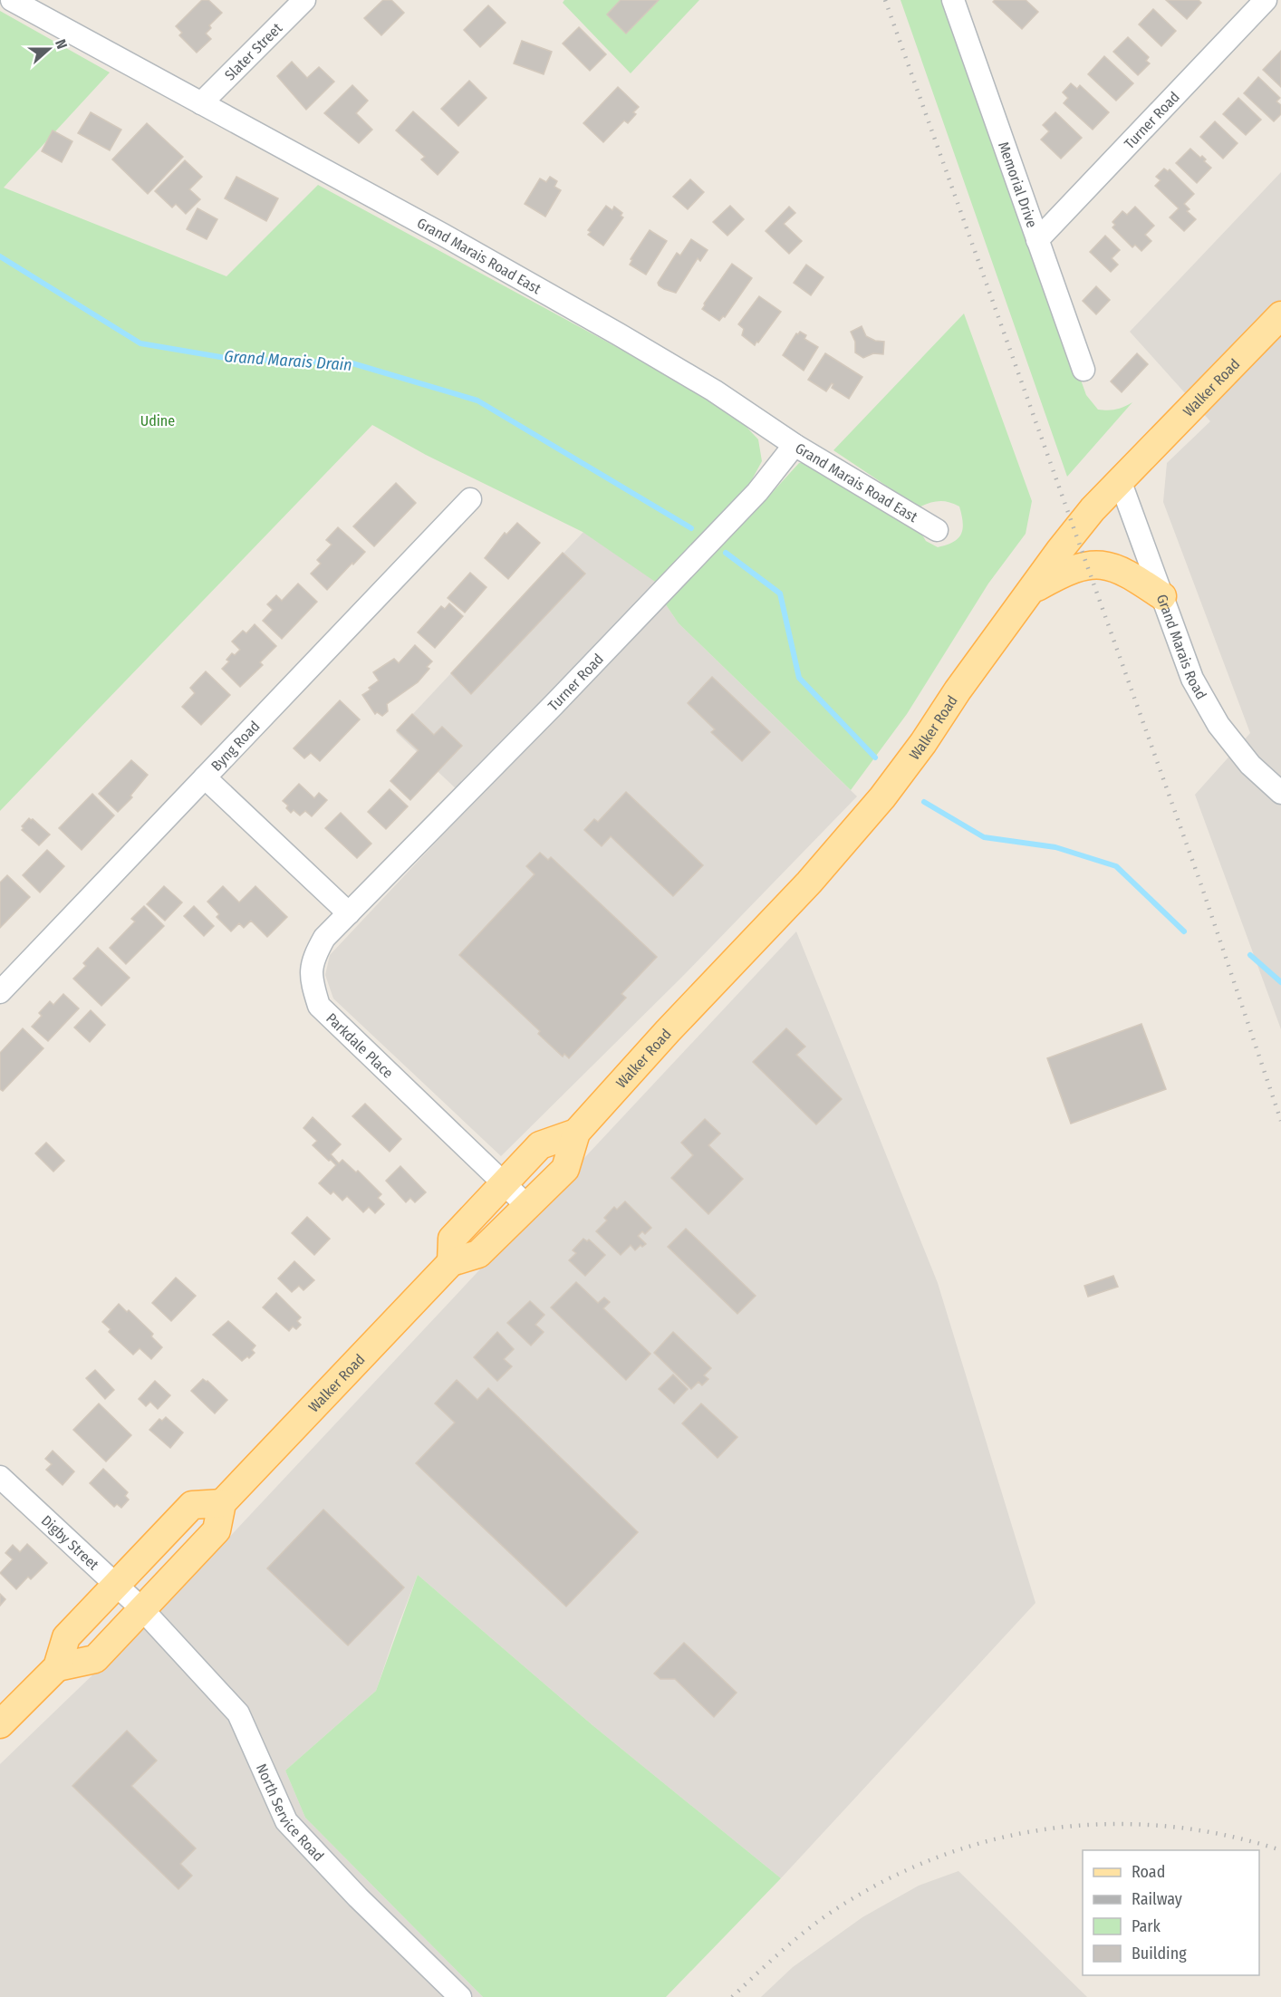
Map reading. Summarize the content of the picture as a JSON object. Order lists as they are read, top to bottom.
{
  "streets": {
    "main road": ["Walker Road"],
    "street": [
      "Slater Street",
      "Turner Road",
      "Memorial Drive",
      "Grand Marais Road East",
      "Grand Marais Road",
      "Byng Road",
      "Parkdale Place",
      "Digby Street",
      "North Service Road"
    ]
  },
  "crossings": [
    ["Slater Street", "Grand Marais Road East"],
    ["Turner Road", "Memorial Drive"],
    ["Turner Road", "Grand Marais Road East"],
    ["Turner Road", "Parkdale Place"],
    ["Walker Road", "Grand Marais Road"],
    ["Walker Road", "Parkdale Place"],
    ["Digby Street", "North Service Road"]
  ],
  "water": ["Grand Marais Drain"],
  "parks": ["Udine"],
  "legend": [
    "Road",
    "Railway",
    "Park",
    "Building"
  ],
  "north": "right"
}
